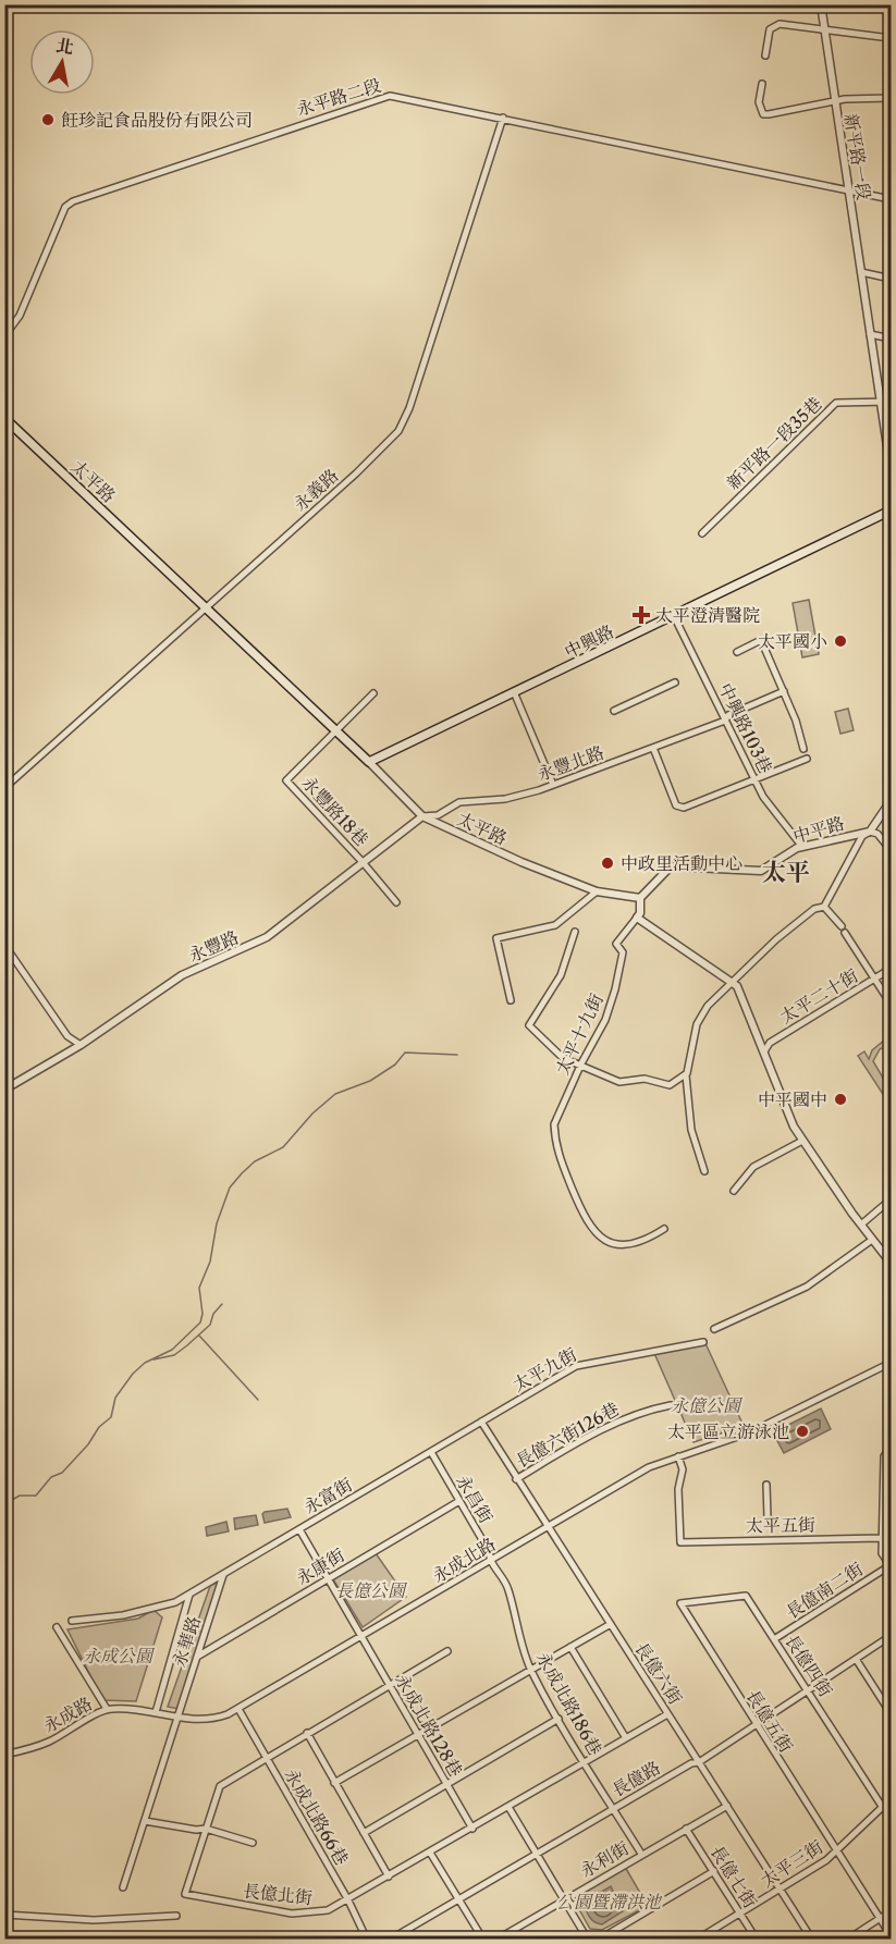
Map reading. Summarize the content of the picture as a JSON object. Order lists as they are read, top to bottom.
{
  "streets": {
    "main road": ["太平路", "中興路"],
    "street": [
      "永平路二段",
      "新平路一段",
      "新平路一段35巷",
      "永義路",
      "中興路103巷",
      "永豐北路",
      "永豐路18巷",
      "中平路",
      "永豐路",
      "太平二十街",
      "太平十九街",
      "太平九街",
      "長億六街126巷",
      "永富街",
      "永昌街",
      "太平五街",
      "永成北路",
      "永康街",
      "長億南二街",
      "永華路",
      "長億四街",
      "長億六街",
      "永成北路186巷",
      "永成路",
      "長億五街",
      "永成北路128巷",
      "長億路",
      "永成北路66巷",
      "永利街",
      "太平三街",
      "長億七街",
      "長億北街"
    ]
  },
  "crossings": [
    ["永平路二段", "新平路一段"],
    ["永平路二段", "永義路"],
    ["新平路一段", "新平路一段35巷"],
    ["太平路", "永義路"],
    ["太平路", "中興路"],
    ["太平路", "永豐北路"],
    ["太平路", "永豐路18巷"],
    ["太平路", "中平路"],
    ["太平路", "永豐路"],
    ["中興路", "中興路103巷"],
    ["中興路103巷", "永豐北路"],
    ["中興路103巷", "中平路"],
    ["永豐北路", "永豐路"],
    ["永豐路18巷", "永豐路"],
    ["太平九街", "永富街"],
    ["太平九街", "長億六街"],
    ["長億六街126巷", "長億六街"],
    ["永富街", "永昌街"],
    ["永富街", "永華路"],
    ["永富街", "長億六街"],
    ["永富街", "永成北路128巷"],
    ["永昌街", "永成北路"],
    ["永昌街", "永康街"],
    ["永昌街", "永成北路186巷"],
    ["太平五街", "永成北路"],
    ["永成北路", "永華路"],
    ["永成北路", "長億六街"],
    ["永成北路", "永成北路186巷"],
    ["永成北路", "永成路"],
    ["永成北路", "永成北路128巷"],
    ["永成北路", "永成北路66巷"],
    ["永康街", "永華路"],
    ["永康街", "永成北路128巷"],
    ["長億南二街", "長億四街"],
    ["永華路", "永成路"],
    ["長億四街", "長億五街"],
    ["長億四街", "長億路"],
    ["長億四街", "太平三街"],
    ["長億六街", "長億路"],
    ["長億六街", "永利街"],
    ["長億六街", "太平三街"],
    ["長億六街", "長億北街"],
    ["永成北路186巷", "長億路"],
    ["永成北路186巷", "永利街"],
    ["永成北路186巷", "長億北街"],
    ["長億五街", "長億路"],
    ["長億五街", "太平三街"],
    ["永成北路128巷", "長億北街"],
    ["永成北路66巷", "長億北街"],
    ["永利街", "長億七街"],
    ["太平三街", "長億七街"]
  ],
  "districts": ["太平"],
  "parks": [
    "永億公園",
    "長億公園",
    "永成公園",
    "公園暨滯洪池"
  ],
  "places": {
    "other": [
      "飪珍記食品股份有限公司",
      "太平國小",
      "中政里活動中心",
      "中平國中",
      "太平區立游泳池"
    ],
    "health": ["太平澄清醫院"]
  },
  "north": "top"
}
